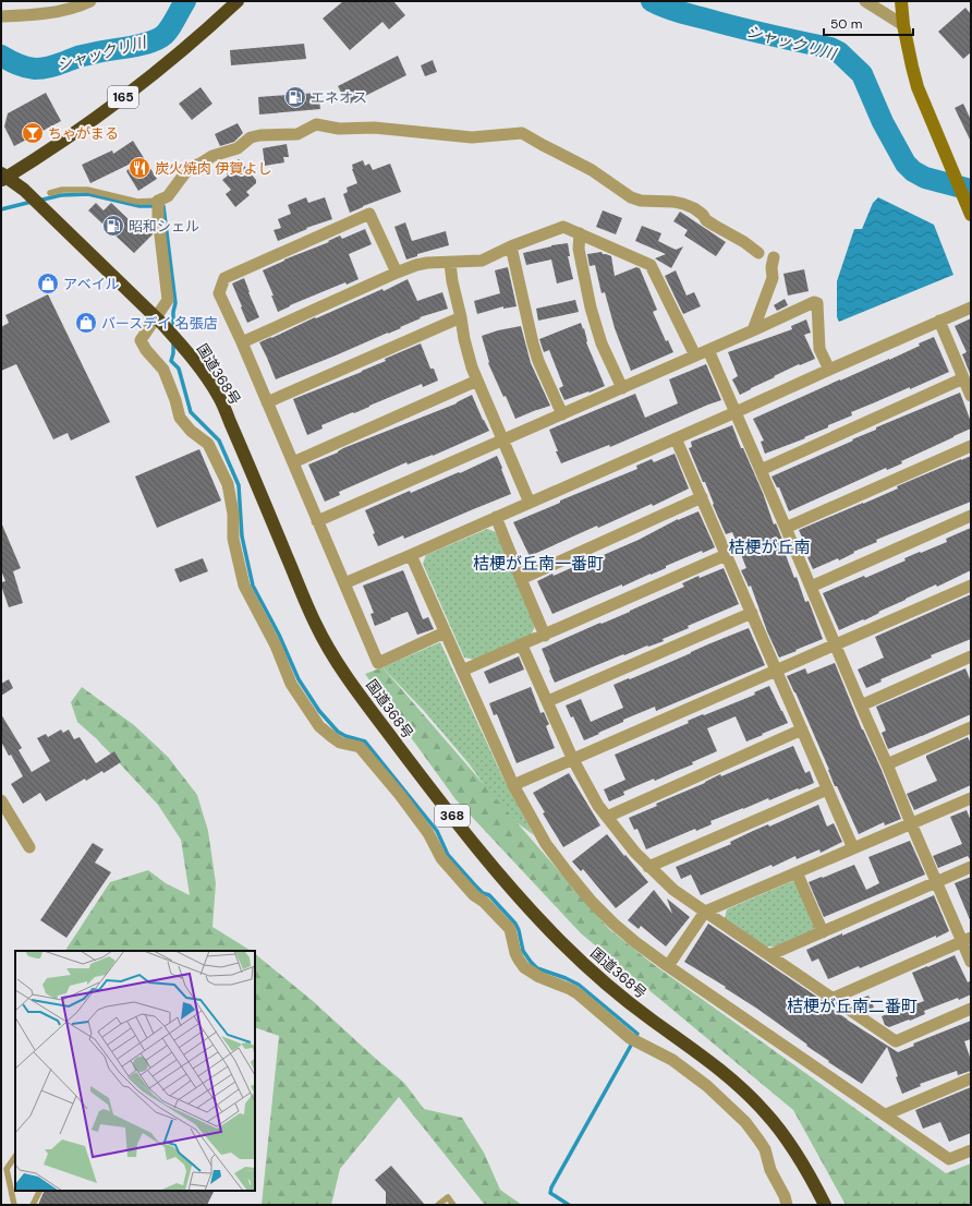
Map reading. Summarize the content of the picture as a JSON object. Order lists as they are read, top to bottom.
{
  "streets": {
    "highway": ["165", "国道368号", "368"]
  },
  "crossings": [
    ["165", "国道368号"]
  ],
  "districts": ["桔梗が丘南", "桔梗が丘南一番町", "桔梗が丘南二番町"],
  "water": ["シャックリ川"],
  "places": {
    "fuel station": ["エネオス", "昭和シェル"],
    "bar": ["ちゃがまる"],
    "restaurant": ["炭火焼肉 伊賀よし"],
    "shop": ["アベイル", "バースデイ 名張店"]
  },
  "scale_bar": "50 m"
}
